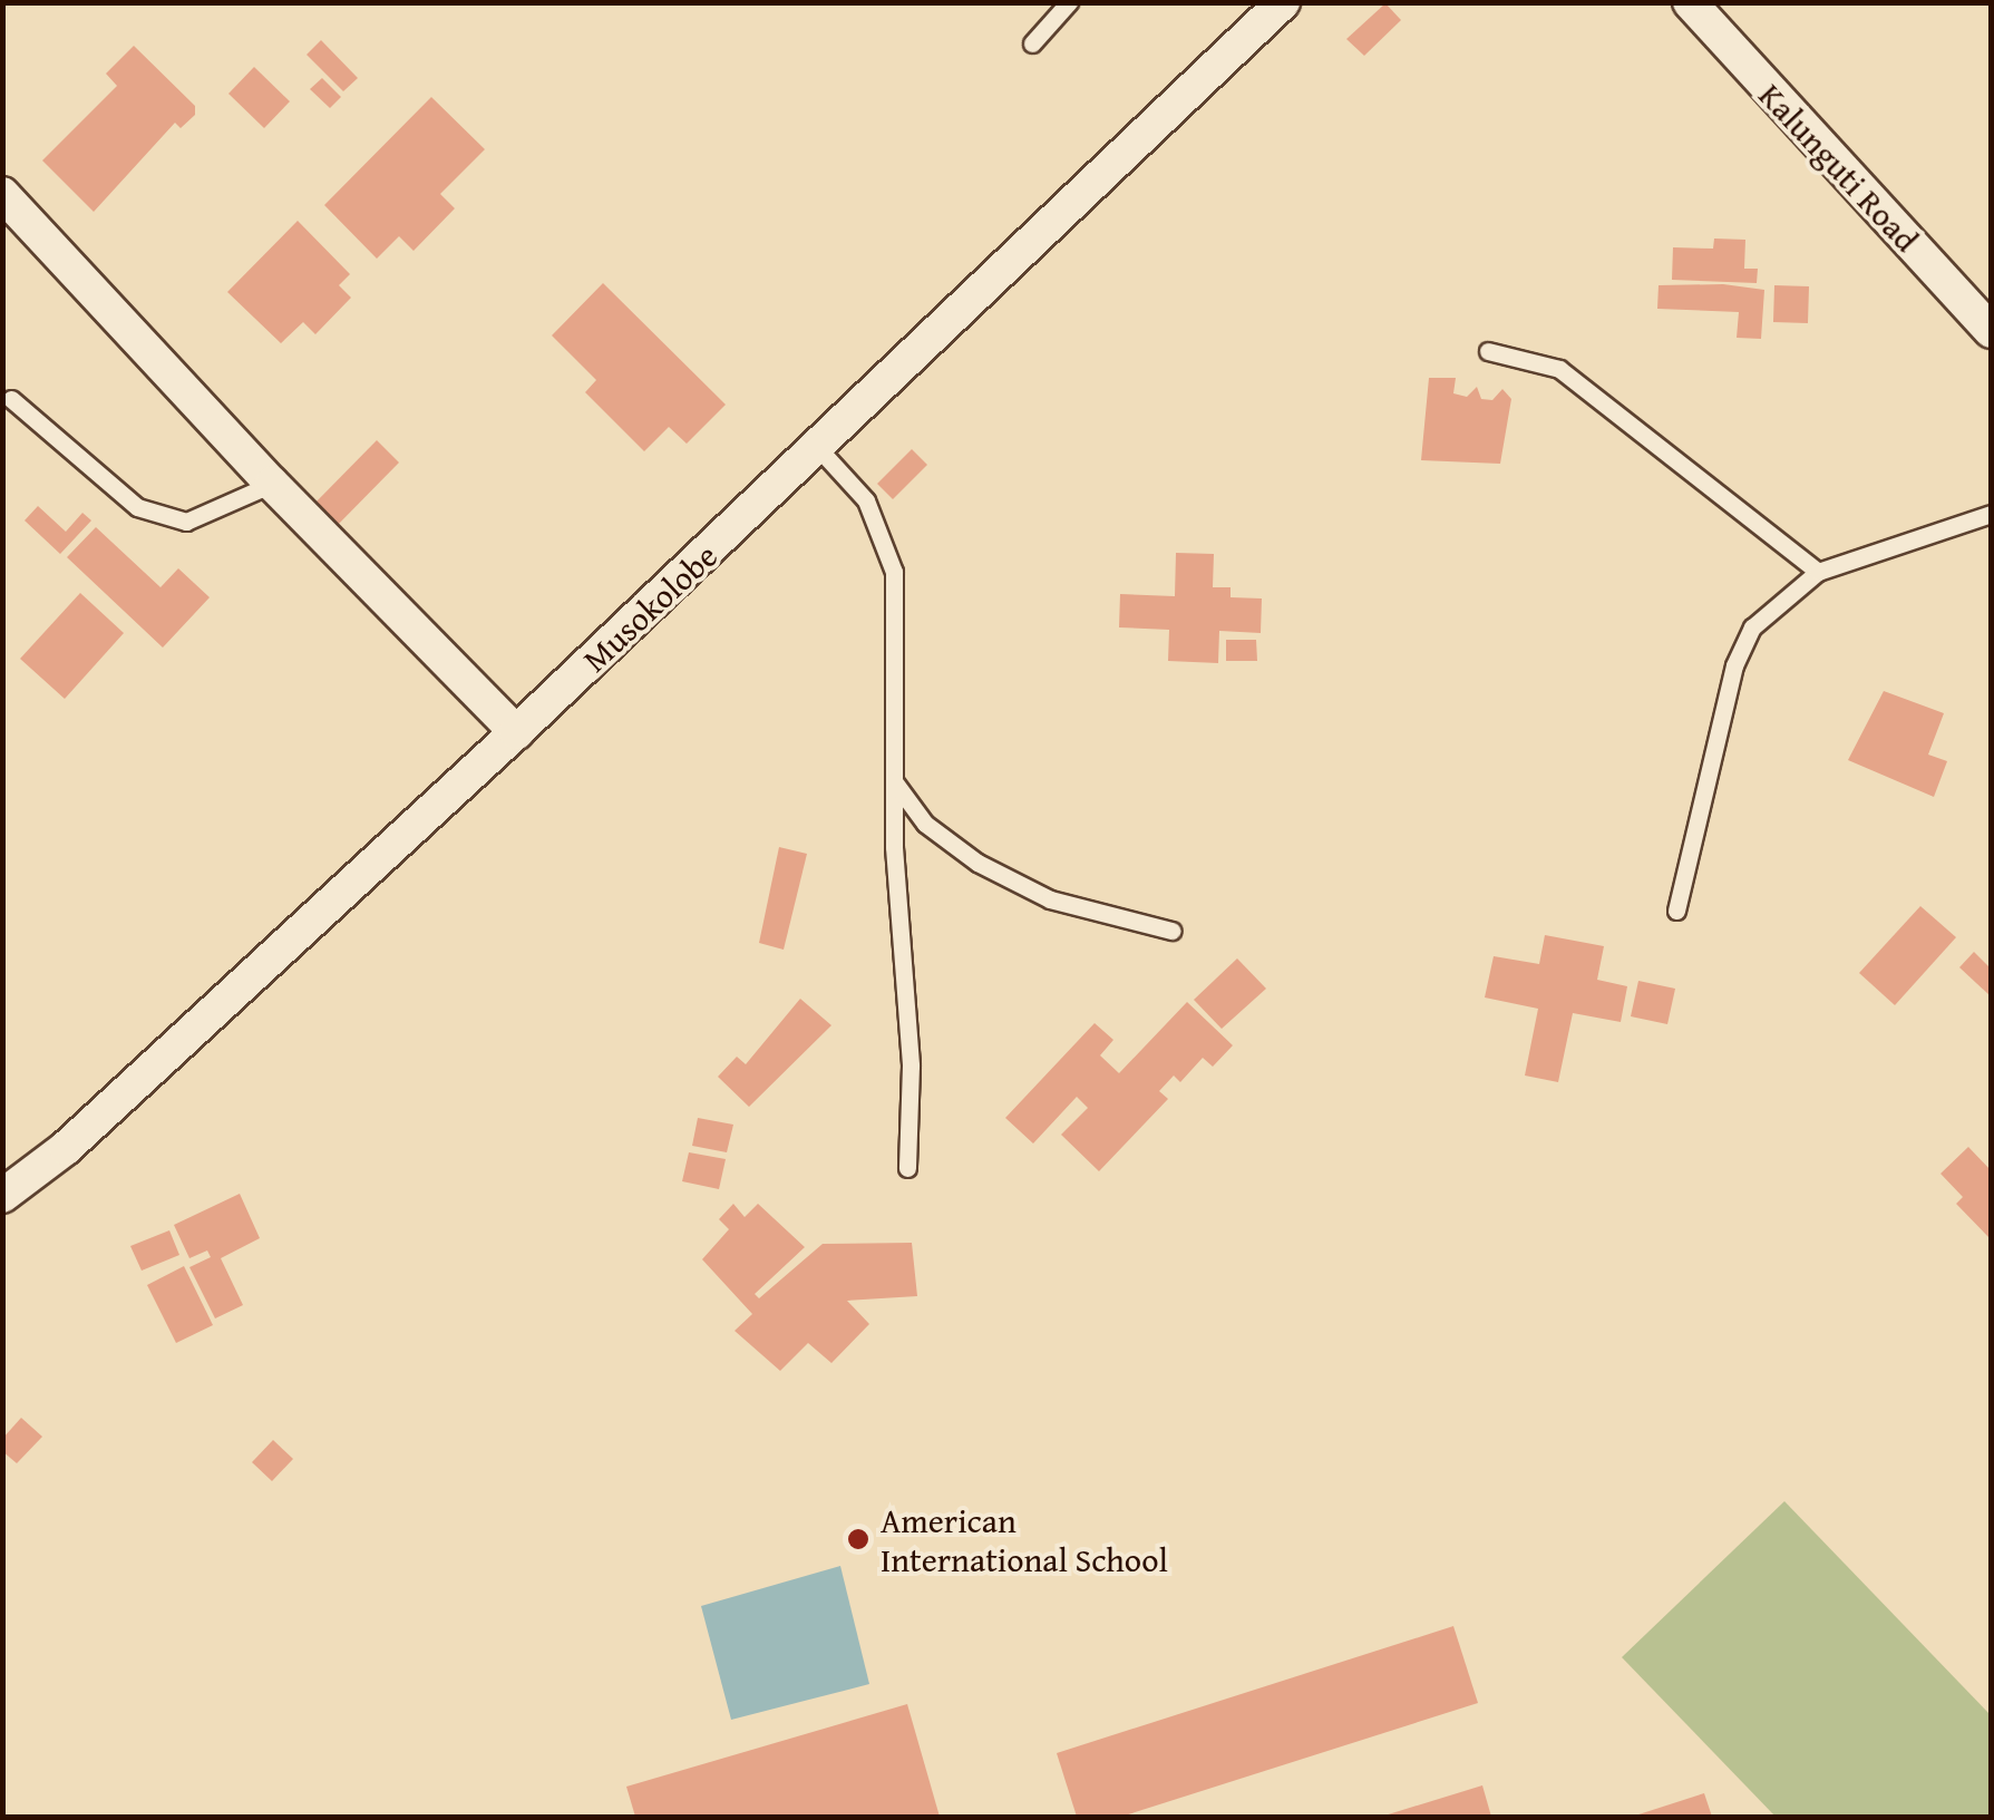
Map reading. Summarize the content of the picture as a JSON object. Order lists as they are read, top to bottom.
{
  "streets": {
    "street": ["Kalunguti Road", "Musokolobe"]
  },
  "places": ["American International School"]
}
